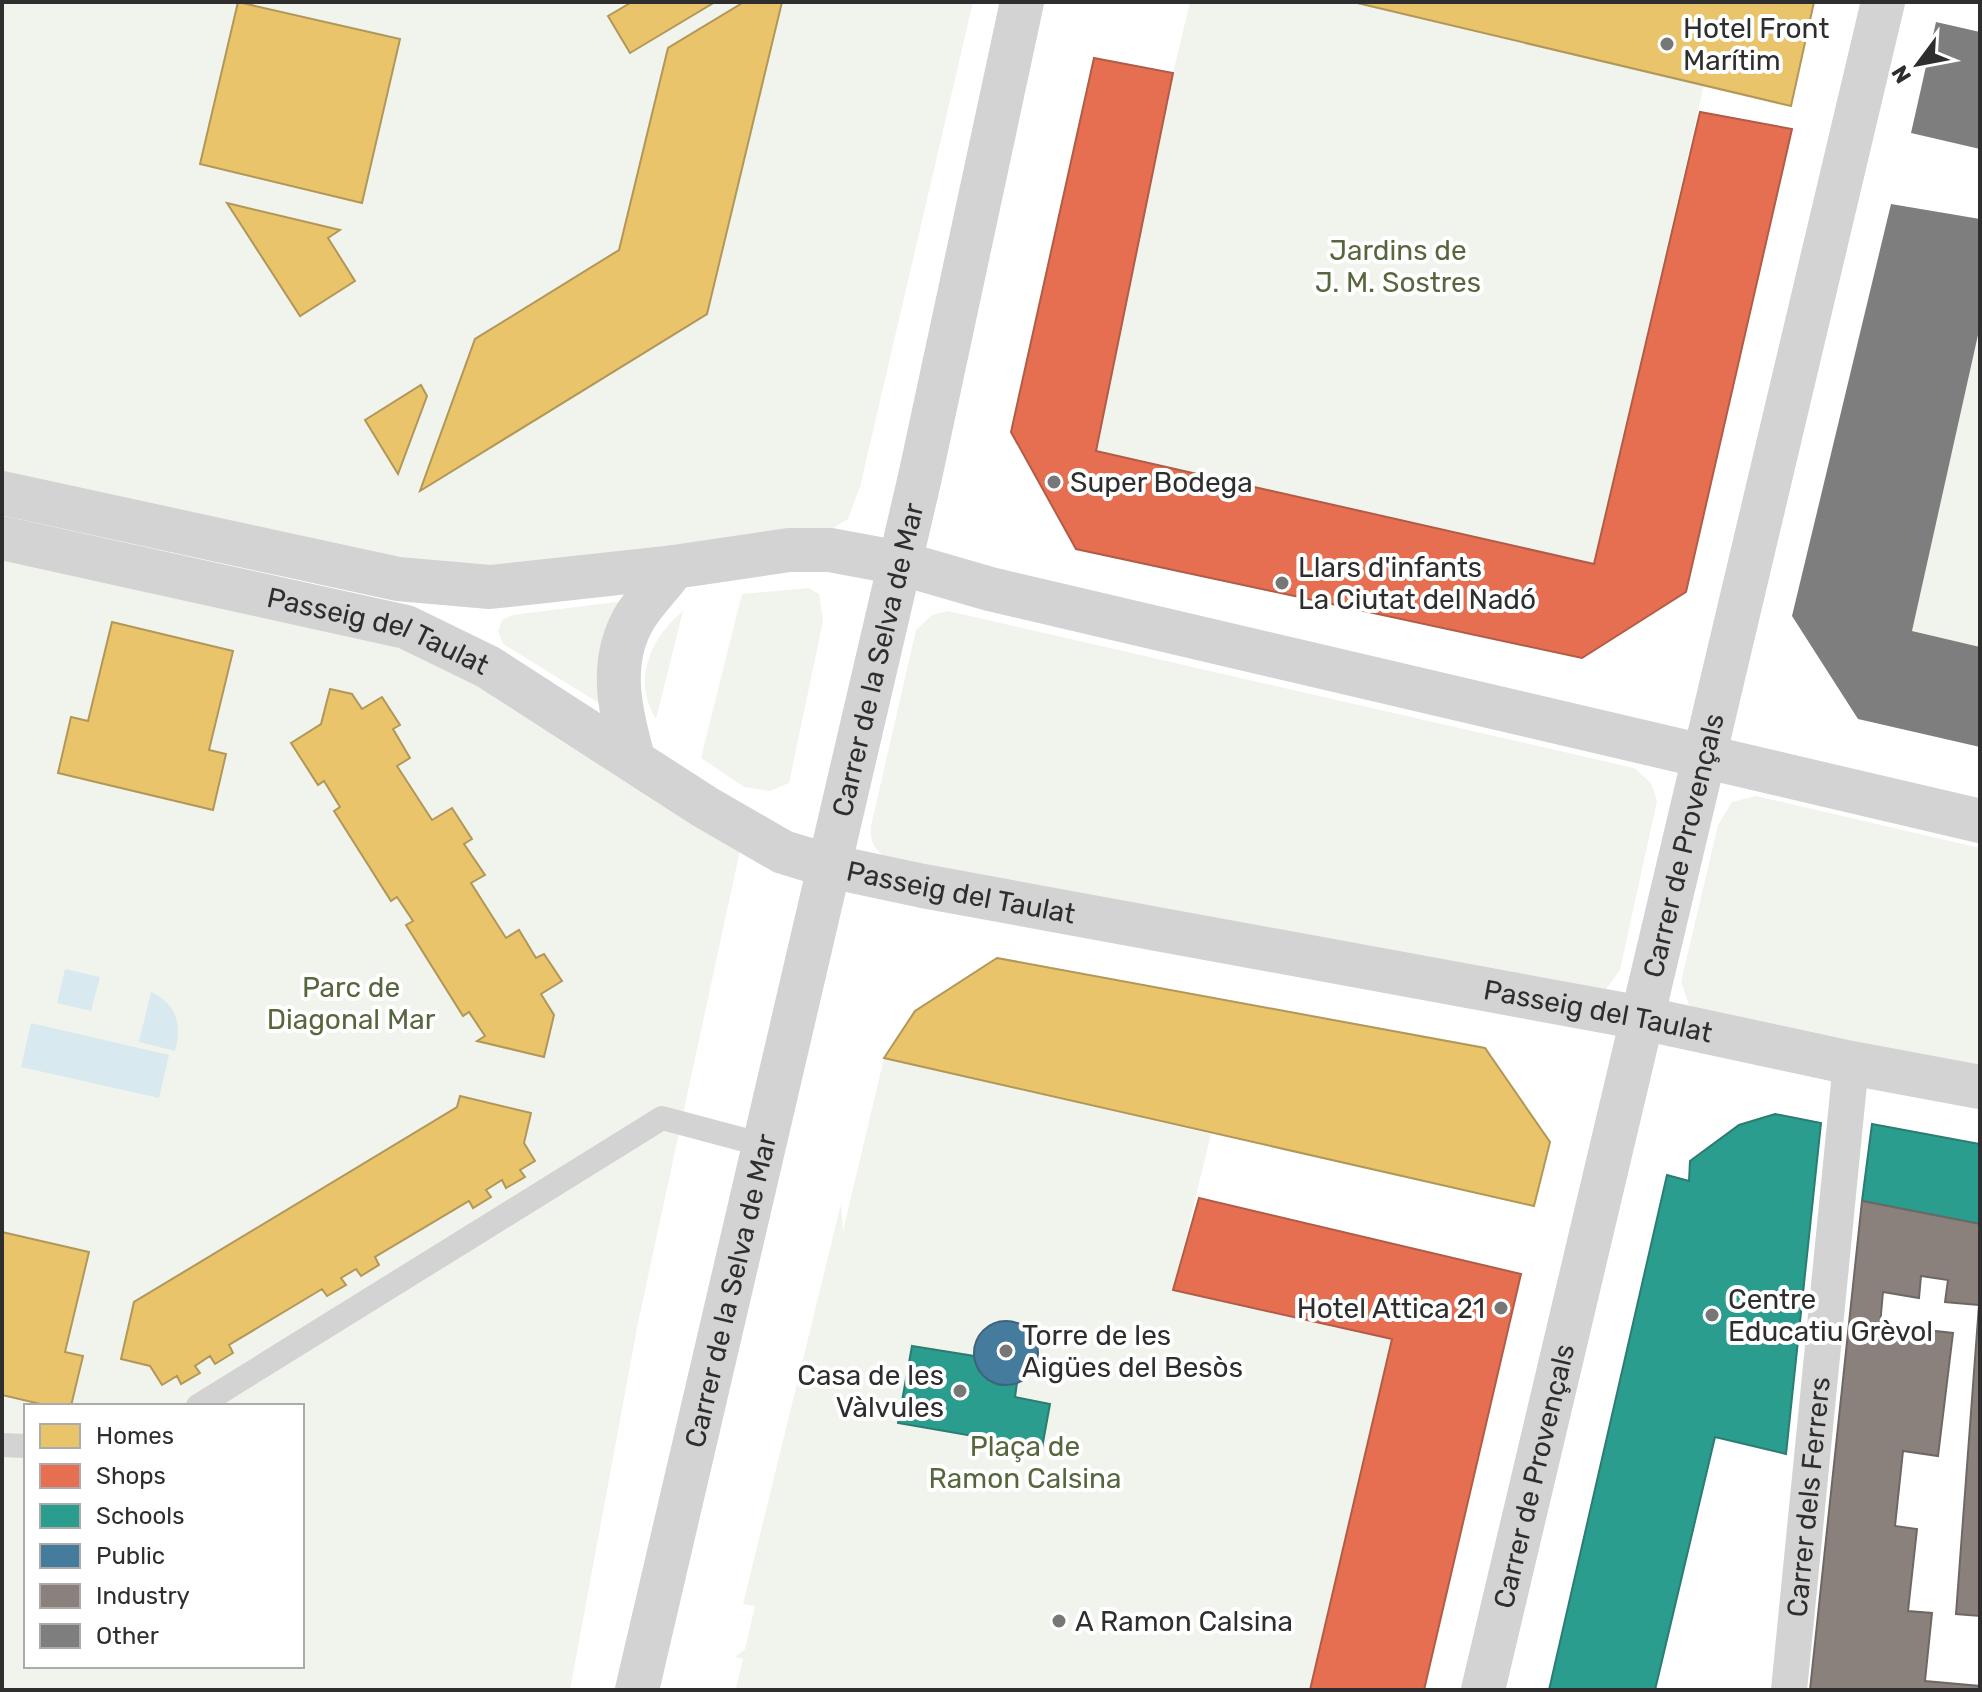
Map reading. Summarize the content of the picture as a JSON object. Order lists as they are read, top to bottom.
{
  "streets": {
    "street": [
      "Passeig del Taulat",
      "Carrer de la Selva de Mar",
      "Carrer de Provençals",
      "Carrer dels Ferrers"
    ]
  },
  "crossings": [
    ["Passeig del Taulat", "Carrer de la Selva de Mar"],
    ["Passeig del Taulat", "Carrer de Provençals"],
    ["Passeig del Taulat", "Carrer dels Ferrers"]
  ],
  "parks": ["Jardins de J. M. Sostres", "Parc de Diagonal Mar", "Plaça de Ramon Calsina"],
  "places": [
    "Hotel Front Marítim",
    "Super Bodega",
    "Llars d'infants La Ciutat del Nadó",
    "Hotel Attica 21",
    "Centre Educatiu Grèvol",
    "Torre de les Aigües del Besòs",
    "Casa de les Vàlvules",
    "A Ramon Calsina"
  ],
  "legend": [
    "Homes",
    "Shops",
    "Schools",
    "Public",
    "Industry",
    "Other"
  ],
  "north": "bottom left"
}
